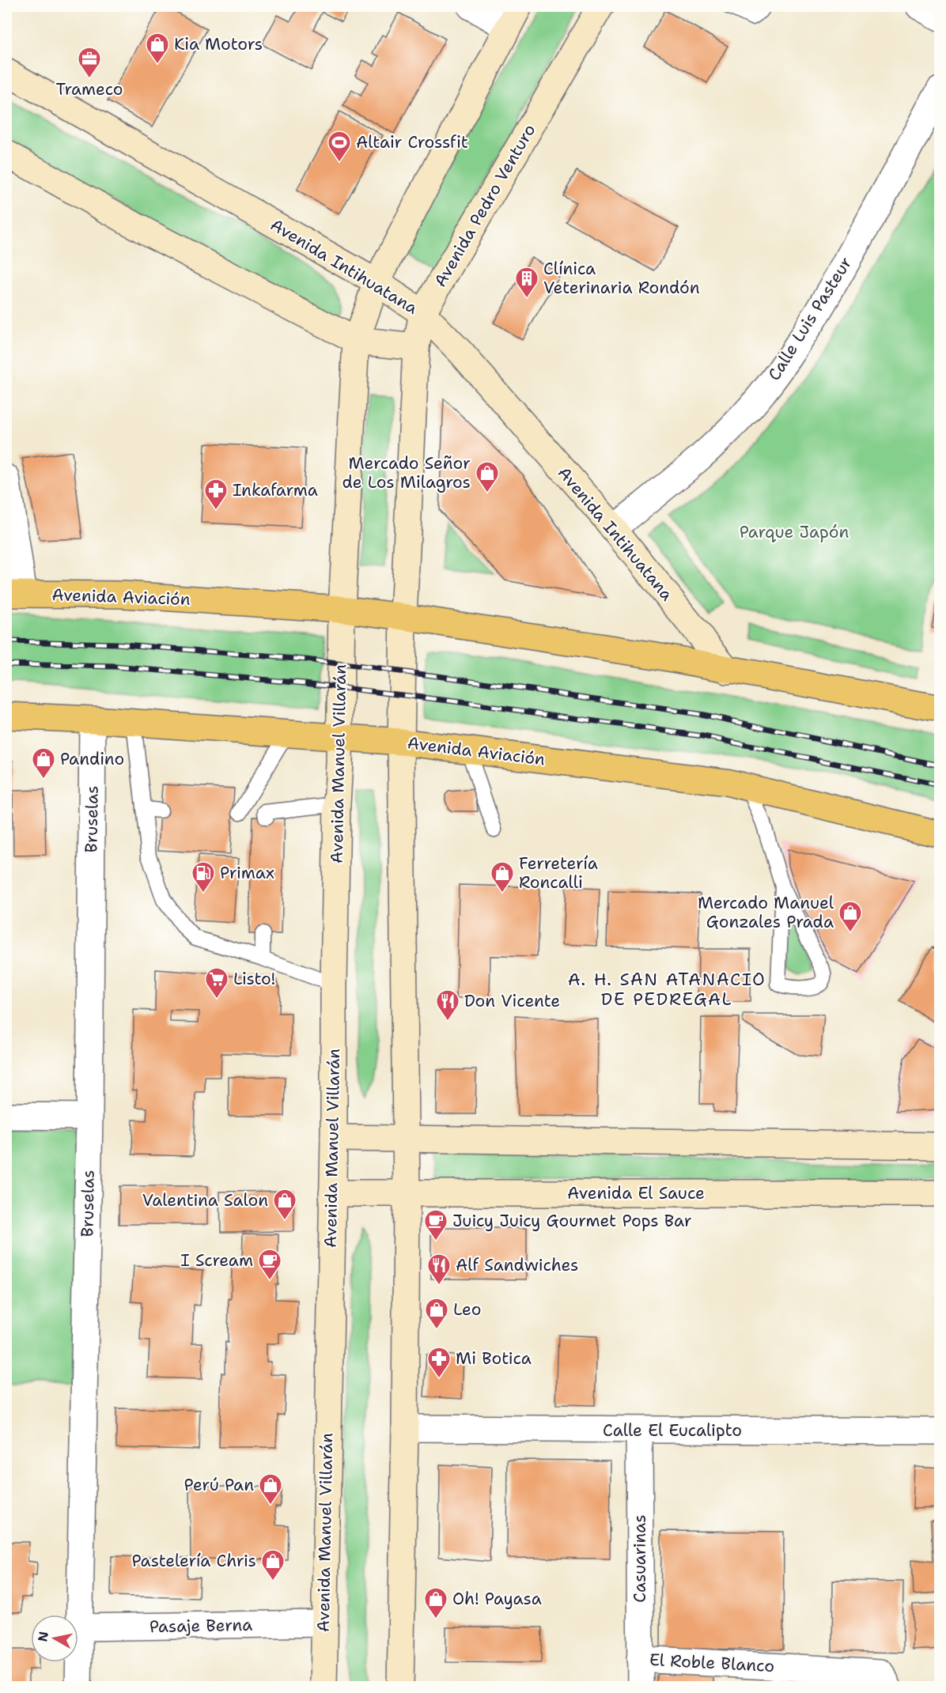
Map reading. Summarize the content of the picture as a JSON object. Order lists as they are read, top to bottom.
{
  "streets": {
    "main road": [
      "Avenida Pedro Venturo",
      "Avenida Intihuatana",
      "Avenida Aviación",
      "Avenida Manuel Villarán",
      "Avenida El Sauce"
    ],
    "street": [
      "Calle Luis Pasteur",
      "Bruselas",
      "Calle El Eucalipto",
      "Casuarinas",
      "Pasaje Berna",
      "El Roble Blanco"
    ]
  },
  "crossings": [
    ["Avenida Pedro Venturo", "Avenida Intihuatana"],
    ["Avenida Pedro Venturo", "Avenida Aviación"],
    ["Avenida Intihuatana", "Calle Luis Pasteur"],
    ["Avenida Intihuatana", "Avenida Aviación"],
    ["Avenida Aviación", "Avenida Manuel Villarán"],
    ["Avenida Aviación", "Bruselas"],
    ["Avenida Manuel Villarán", "Avenida El Sauce"],
    ["Avenida Manuel Villarán", "Pasaje Berna"],
    ["Bruselas", "Pasaje Berna"],
    ["Calle El Eucalipto", "Casuarinas"],
    ["Casuarinas", "El Roble Blanco"]
  ],
  "districts": ["A. H. SAN ATANACIO DE PEDREGAL"],
  "parks": ["Parque Japón"],
  "places": {
    "shop": [
      "Kia Motors",
      "Mercado Señor de Los Milagros",
      "Pandino",
      "Ferretería Roncalli",
      "Mercado Manuel Gonzales Prada",
      "Valentina Salon",
      "Leo",
      "Perú Pan",
      "Pastelería Chris",
      "Oh! Payasa"
    ],
    "office": ["Trameco"],
    "sports": ["Altair Crossfit"],
    "building": ["Clínica Veterinaria Rondón"],
    "pharmacy": ["Inkafarma", "Mi Botica"],
    "fuel station": ["Primax"],
    "supermarket": ["Listo!"],
    "restaurant": ["Don Vicente", "Alf Sandwiches"],
    "cafe": ["Juicy Juicy Gourmet Pops Bar", "I Scream"]
  },
  "north": "left"
}
